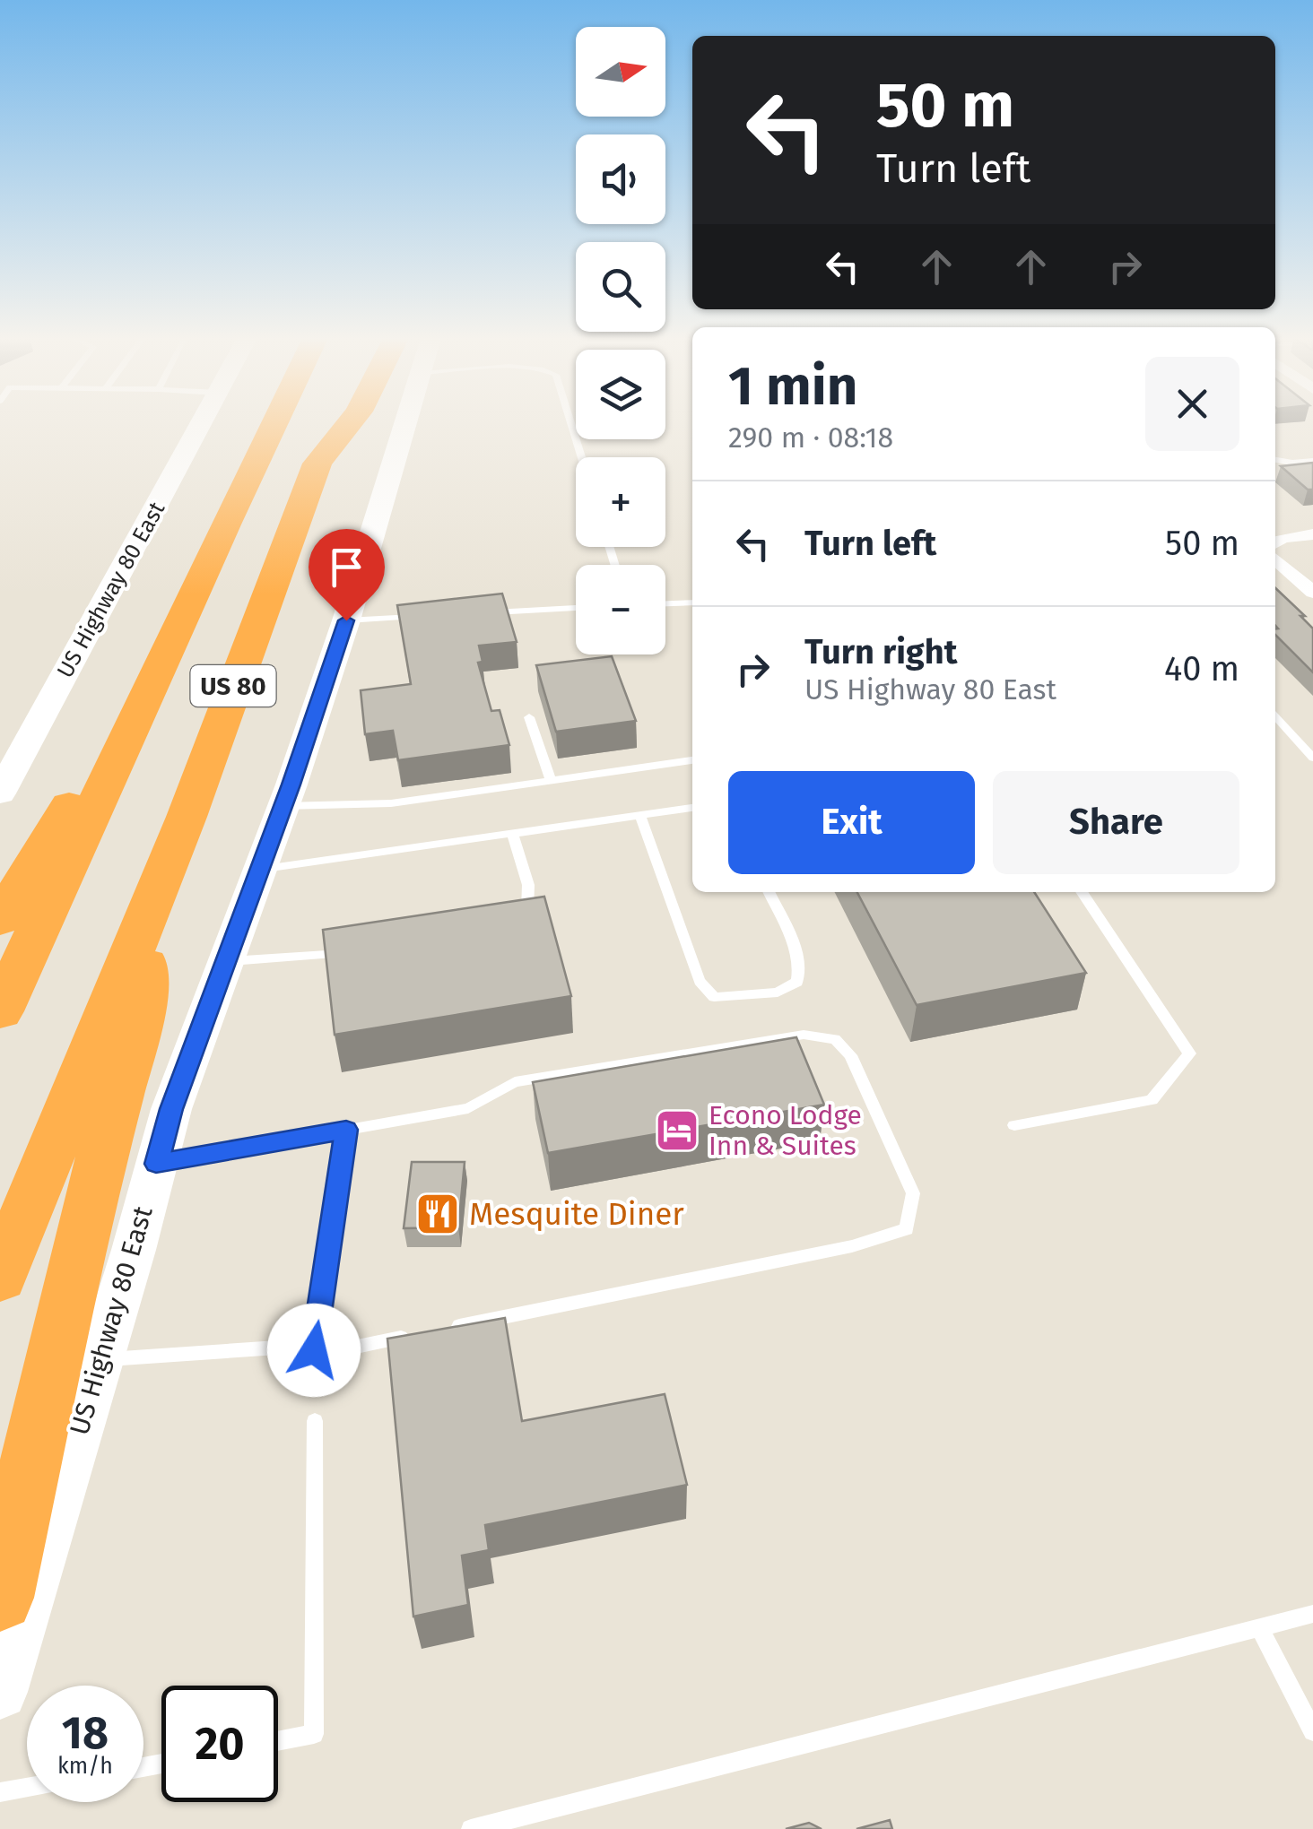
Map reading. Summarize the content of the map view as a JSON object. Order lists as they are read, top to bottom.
{
  "streets": {
    "highway": ["US 80"],
    "main road": ["US Highway 80 East"]
  },
  "places": {
    "hotel": ["Econo Lodge Inn & Suites"],
    "restaurant": ["Mesquite Diner"]
  },
  "north": "right",
  "page": {
    "map_buttons": ["+", "−"],
    "turn": ["50 m", "Turn left"],
    "heading": ["1 min", "290 m · 08:18"],
    "list": [
      {
        "name": "Turn left",
        "value": "50 m"
      },
      {
        "name": "Turn right",
        "note": "US Highway 80 East",
        "value": "40 m"
      }
    ],
    "buttons": ["Exit", "Share"],
    "speed": "18 km/h",
    "limit": "20"
  }
}
